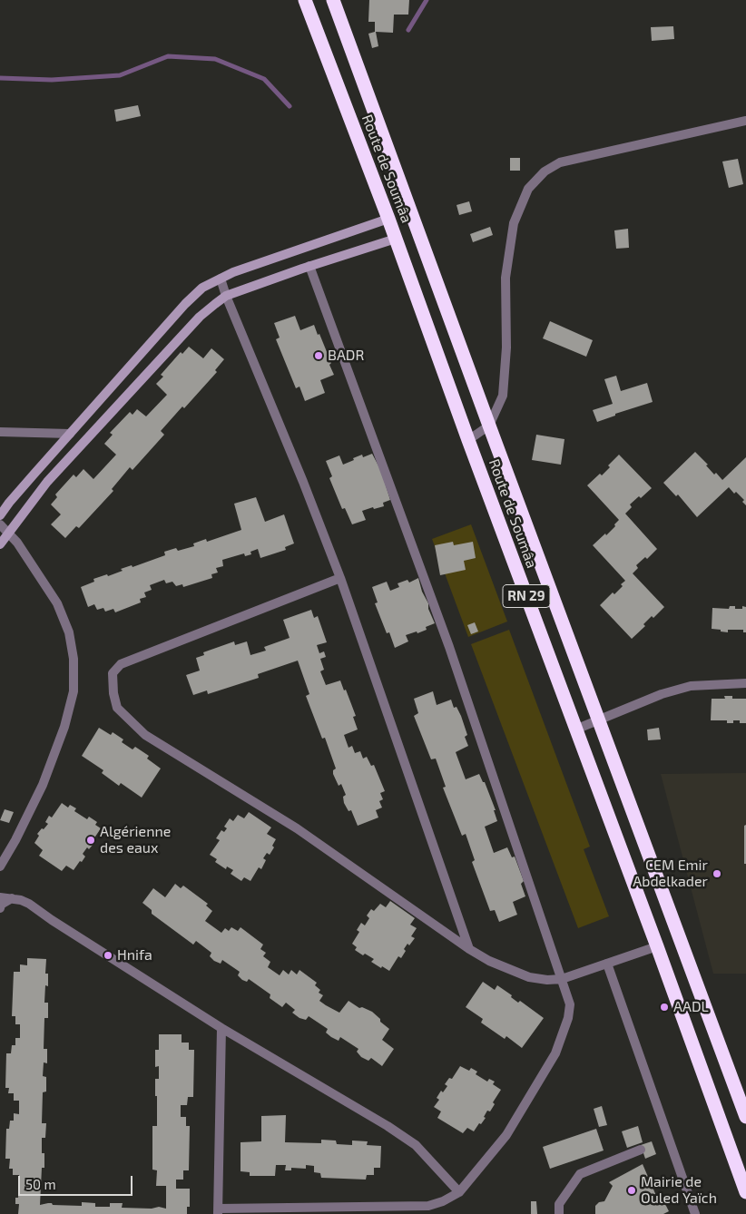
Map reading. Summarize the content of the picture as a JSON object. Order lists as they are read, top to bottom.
{
  "streets": {
    "highway": ["Route de Soumâa", "RN 29"]
  },
  "places": [
    "BADR",
    "Algérienne des eaux",
    "CEM Emir Abdelkader",
    "Hnifa",
    "AADL",
    "Mairie de Ouled Yaïch"
  ],
  "scale_bar": "50 m"
}
